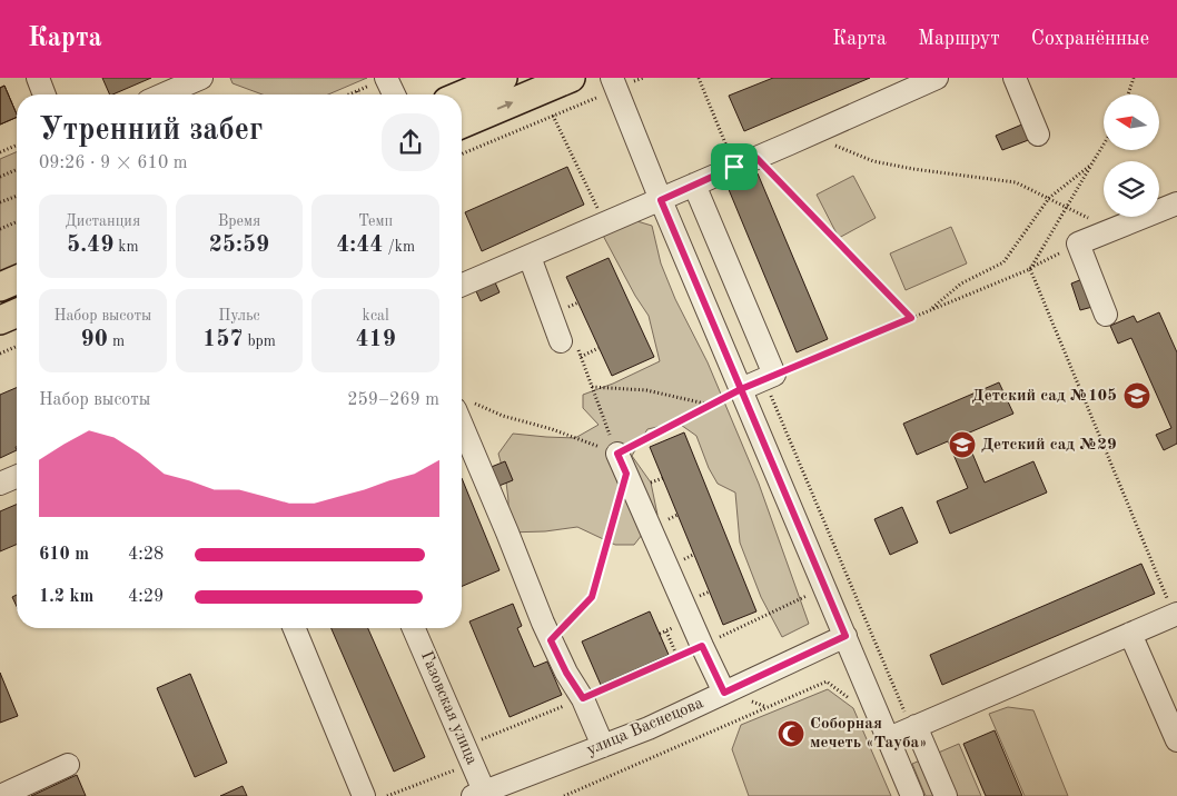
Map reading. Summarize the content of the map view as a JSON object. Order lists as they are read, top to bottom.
{
  "streets": {
    "street": ["Газовская улица", "улица Васнецова"]
  },
  "crossings": [
    ["Газовская улица", "улица Васнецова"]
  ],
  "places": {
    "school or university": ["Детский сад №105", "Детский сад №29"],
    "mosque": ["Соборная мечеть «Тауба»"]
  },
  "north": "left",
  "page": {
    "header": "Карта",
    "nav": ["Карта", "Маршрут", "Сохранённые"],
    "heading": ["Утренний забег", "09:26 · 9 × 610 m"],
    "stats": [
      ["Дистанция", "5.49 km"],
      ["Время", "25:59"],
      ["Темп", "4:44 /km"],
      ["Набор высоты", "90 m"],
      ["Пульс", "157 bpm"],
      ["kcal", "419"]
    ],
    "chart": ["Набор высоты", "259–269 m"],
    "list": [
      {
        "name": "610 m",
        "note": "4:28"
      },
      {
        "name": "1.2 km",
        "note": "4:29"
      }
    ]
  }
}
